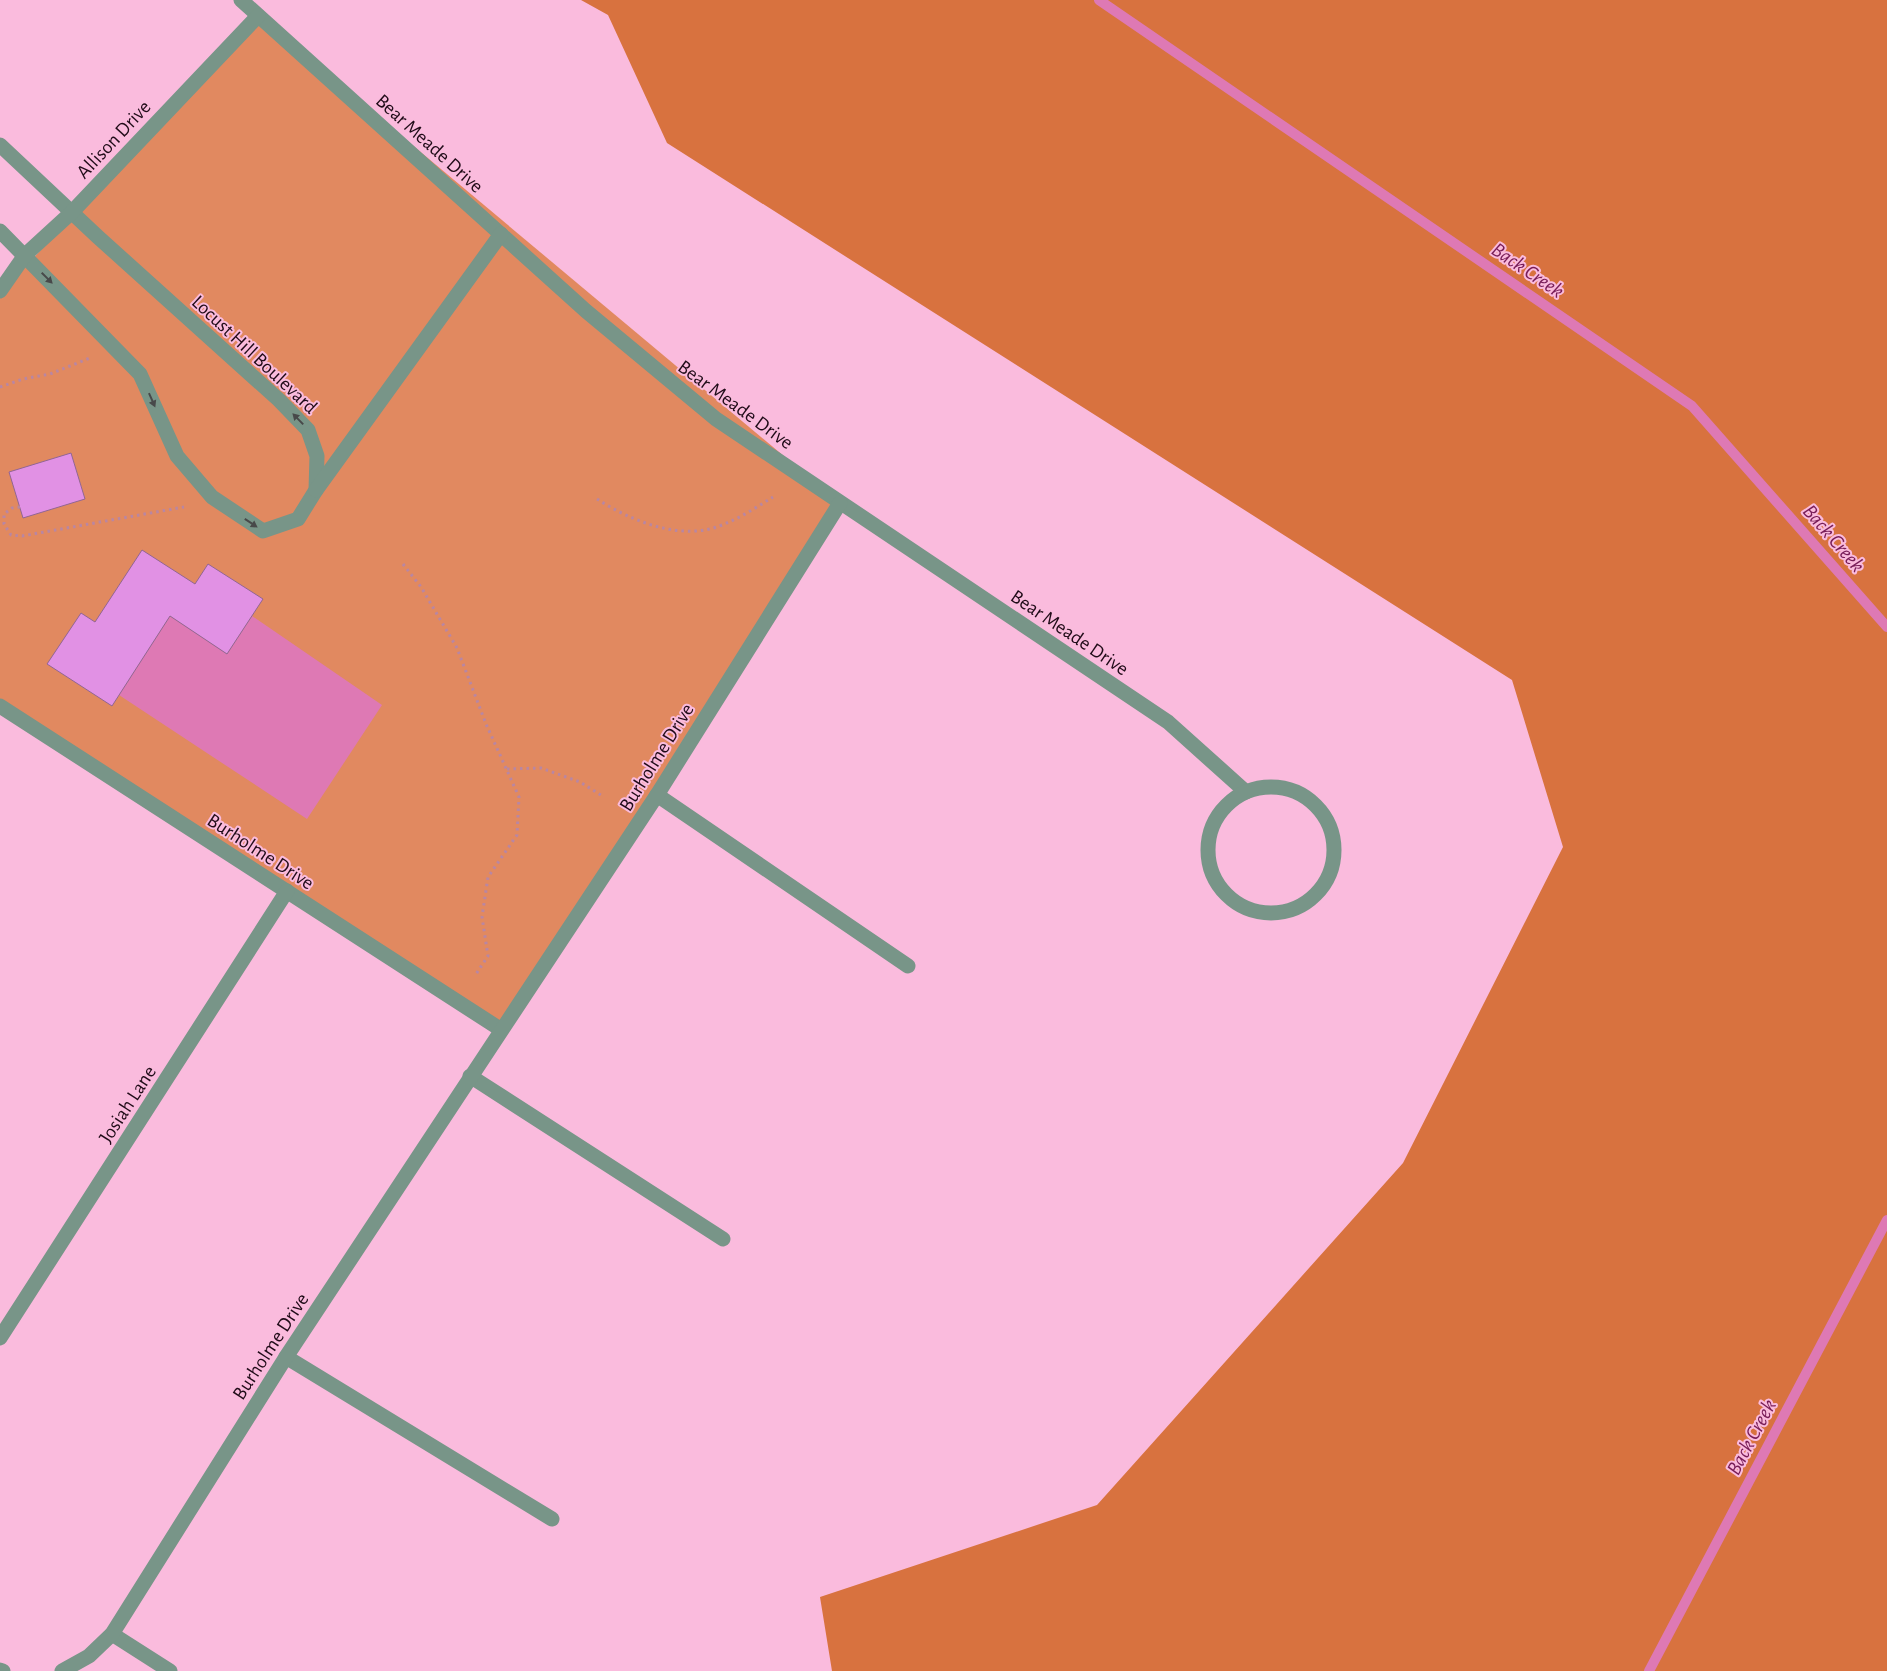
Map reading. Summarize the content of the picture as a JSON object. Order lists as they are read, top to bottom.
{
  "streets": {
    "street": [
      "Allison Drive",
      "Bear Meade Drive",
      "Locust Hill Boulevard",
      "Burholme Drive",
      "Josiah Lane"
    ]
  },
  "crossings": [
    ["Allison Drive", "Bear Meade Drive"],
    ["Allison Drive", "Locust Hill Boulevard"],
    ["Bear Meade Drive", "Burholme Drive"],
    ["Burholme Drive", "Josiah Lane"]
  ],
  "one_way": ["Locust Hill Boulevard"],
  "water": ["Back Creek"]
}
